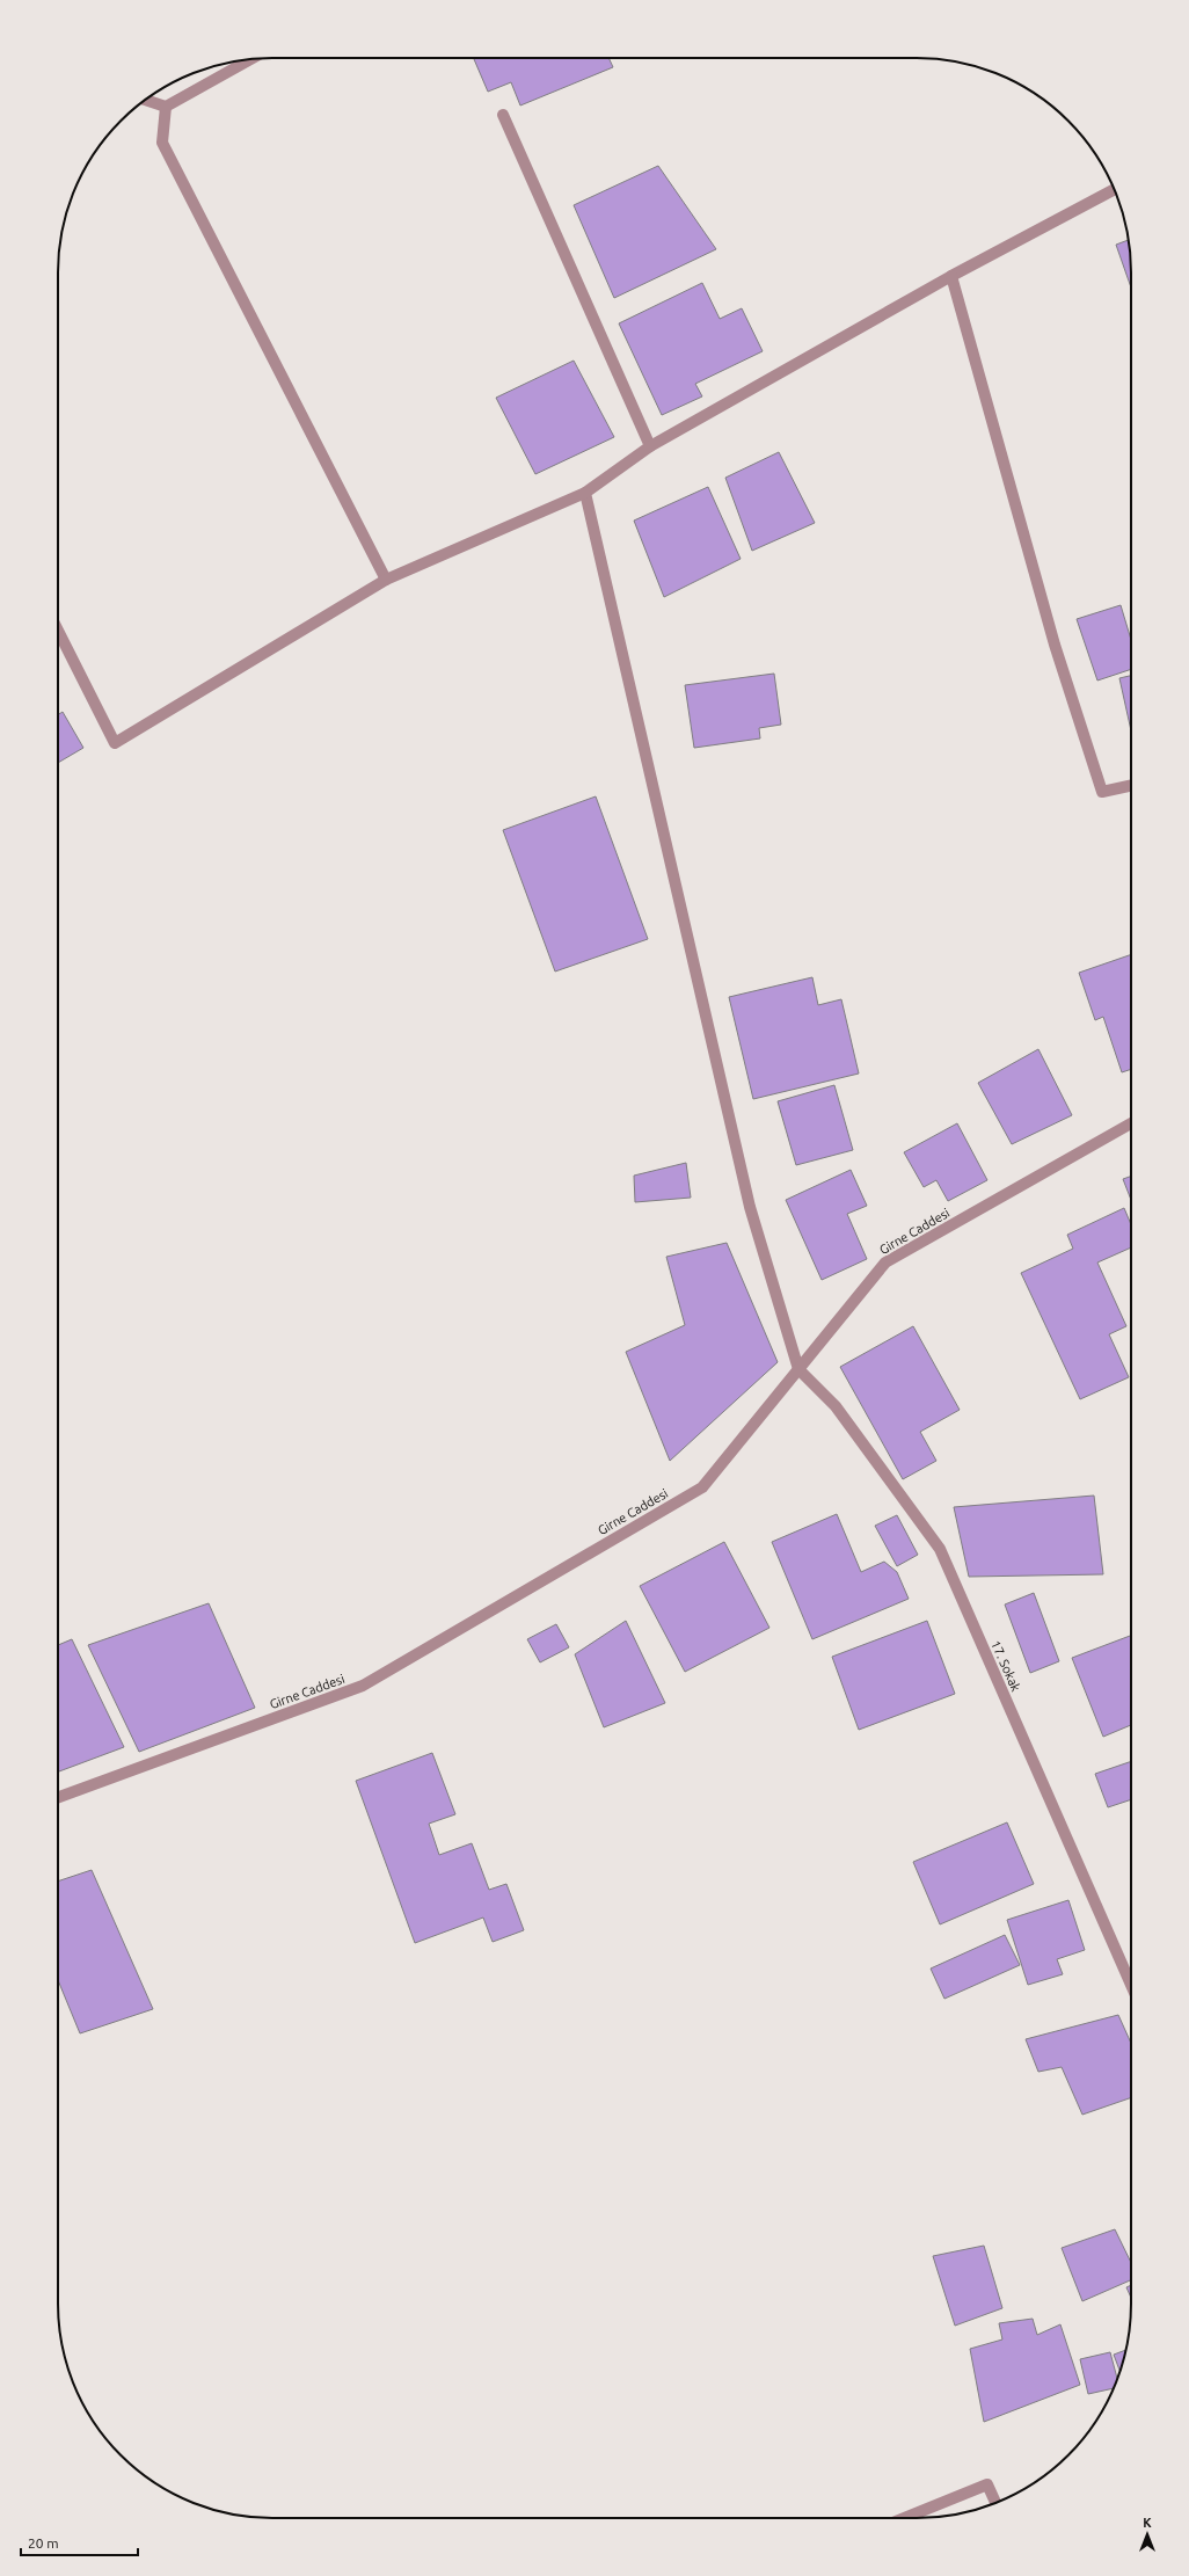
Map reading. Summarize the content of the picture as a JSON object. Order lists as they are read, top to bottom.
{
  "streets": {
    "street": ["Girne Caddesi", "17. Sokak"]
  },
  "crossings": [
    ["Girne Caddesi", "17. Sokak"]
  ],
  "scale_bar": "20 m",
  "north": "top"
}
